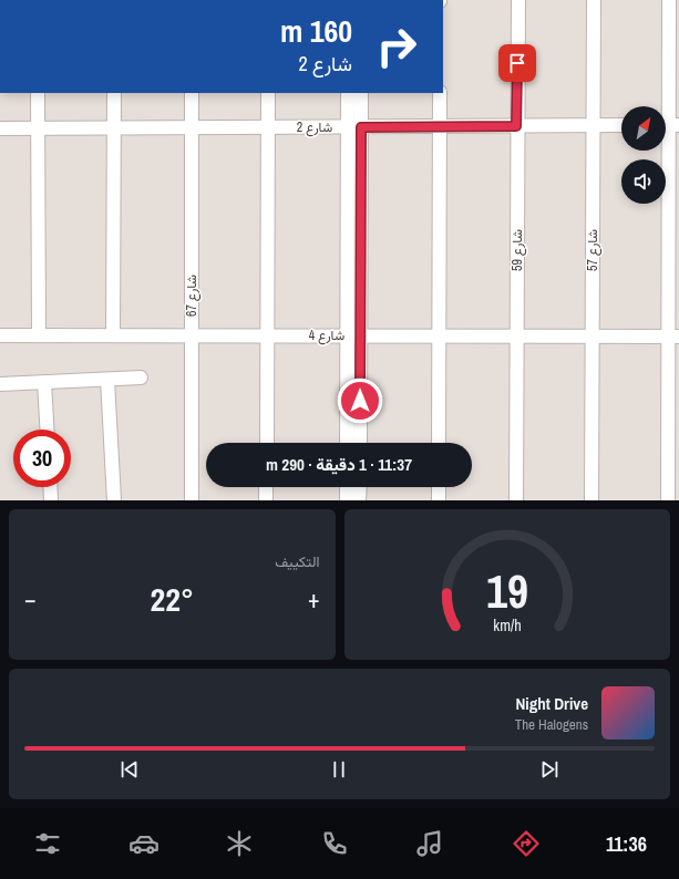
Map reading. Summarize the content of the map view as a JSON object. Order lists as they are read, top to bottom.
{
  "streets": {
    "street": [
      "شارع 2",
      "شارع 59",
      "شارع 57",
      "شارع 67",
      "شارع 4"
    ]
  },
  "crossings": [
    ["شارع 2", "شارع 59"],
    ["شارع 2", "شارع 57"],
    ["شارع 2", "شارع 67"],
    ["شارع 59", "شارع 4"],
    ["شارع 57", "شارع 4"],
    ["شارع 67", "شارع 4"]
  ],
  "north": "top right",
  "page": {
    "turn": ["160 m", "شارع 2"],
    "limit": "30",
    "trip": "11:37 · 1 دقيقة · 290 m",
    "tile": "التكييف",
    "heat": ["−", "22°", "+"],
    "song": ["Night Drive", "The Halogens"],
    "tabs": "11:36",
    "gauge": ["19", "km/h"]
  }
}
